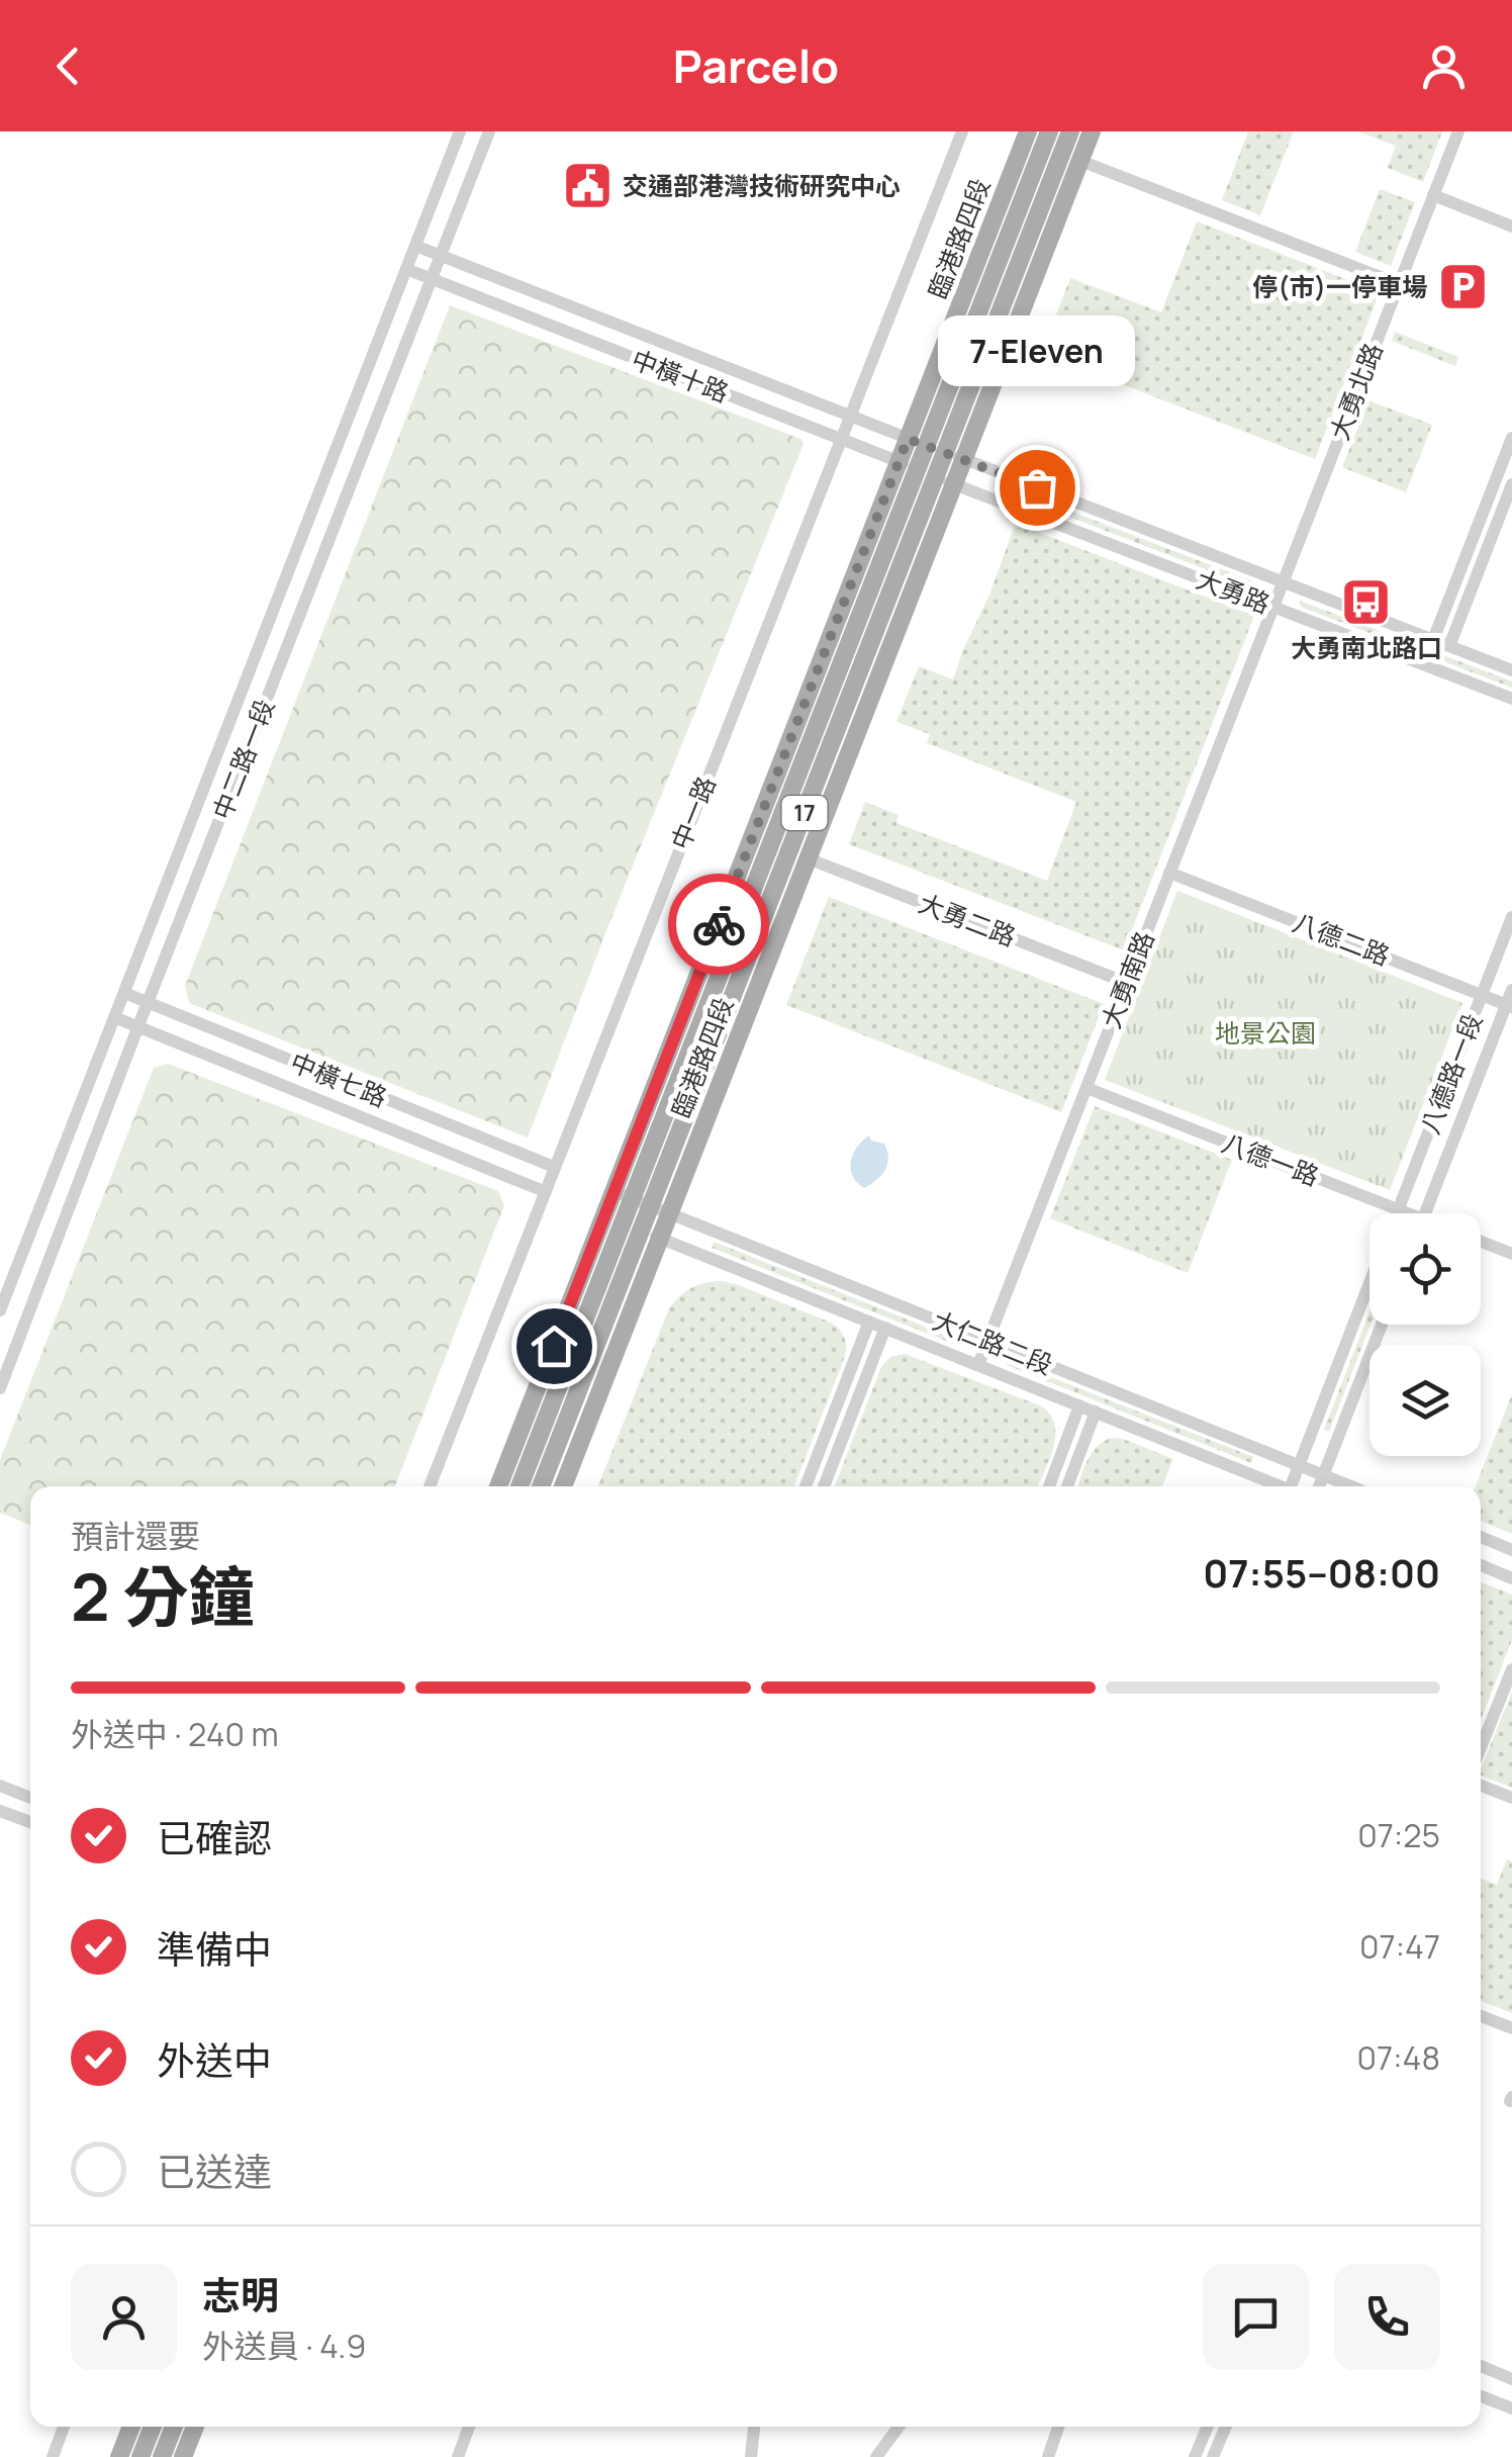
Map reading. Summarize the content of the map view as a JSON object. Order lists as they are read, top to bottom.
{
  "streets": {
    "main road": ["臨港路四段", "17"],
    "street": [
      "中橫十路",
      "大勇北路",
      "大勇路",
      "中二路一段",
      "中一路",
      "大勇二路",
      "八德二路",
      "大勇南路",
      "八德路一段",
      "中橫七路",
      "八德一路",
      "大仁路二段"
    ]
  },
  "crossings": [
    ["臨港路四段", "中橫十路"],
    ["臨港路四段", "大勇路"],
    ["臨港路四段", "大勇二路"],
    ["臨港路四段", "大仁路二段"],
    ["中橫十路", "大勇路"],
    ["中橫十路", "中二路一段"],
    ["中橫十路", "中一路"],
    ["大勇北路", "大勇路"],
    ["大勇北路", "大勇南路"],
    ["大勇路", "大勇南路"],
    ["中二路一段", "中橫七路"],
    ["中一路", "中橫七路"],
    ["大勇二路", "大勇南路"],
    ["八德二路", "大勇南路"],
    ["八德二路", "八德路一段"],
    ["大勇南路", "八德一路"],
    ["大勇南路", "大仁路二段"],
    ["八德路一段", "八德一路"]
  ],
  "parks": ["地景公園"],
  "places": {
    "public building": ["交通部港灣技術研究中心"],
    "parking": ["停(市)一停車場"],
    "other": ["7-Eleven"],
    "bus stop": ["大勇南北路口"]
  },
  "page": {
    "header": "Parcelo",
    "bubble": "7-Eleven",
    "heading": ["2 分鐘", "預計還要", "07:55–08:00"],
    "panel": ["志明", "外送員 · 4.9"],
    "bar": "外送中 · 240 m",
    "list": [
      ["已確認", "07:25"],
      ["準備中", "07:47"],
      ["外送中", "07:48"],
      "已送達"
    ]
  }
}
